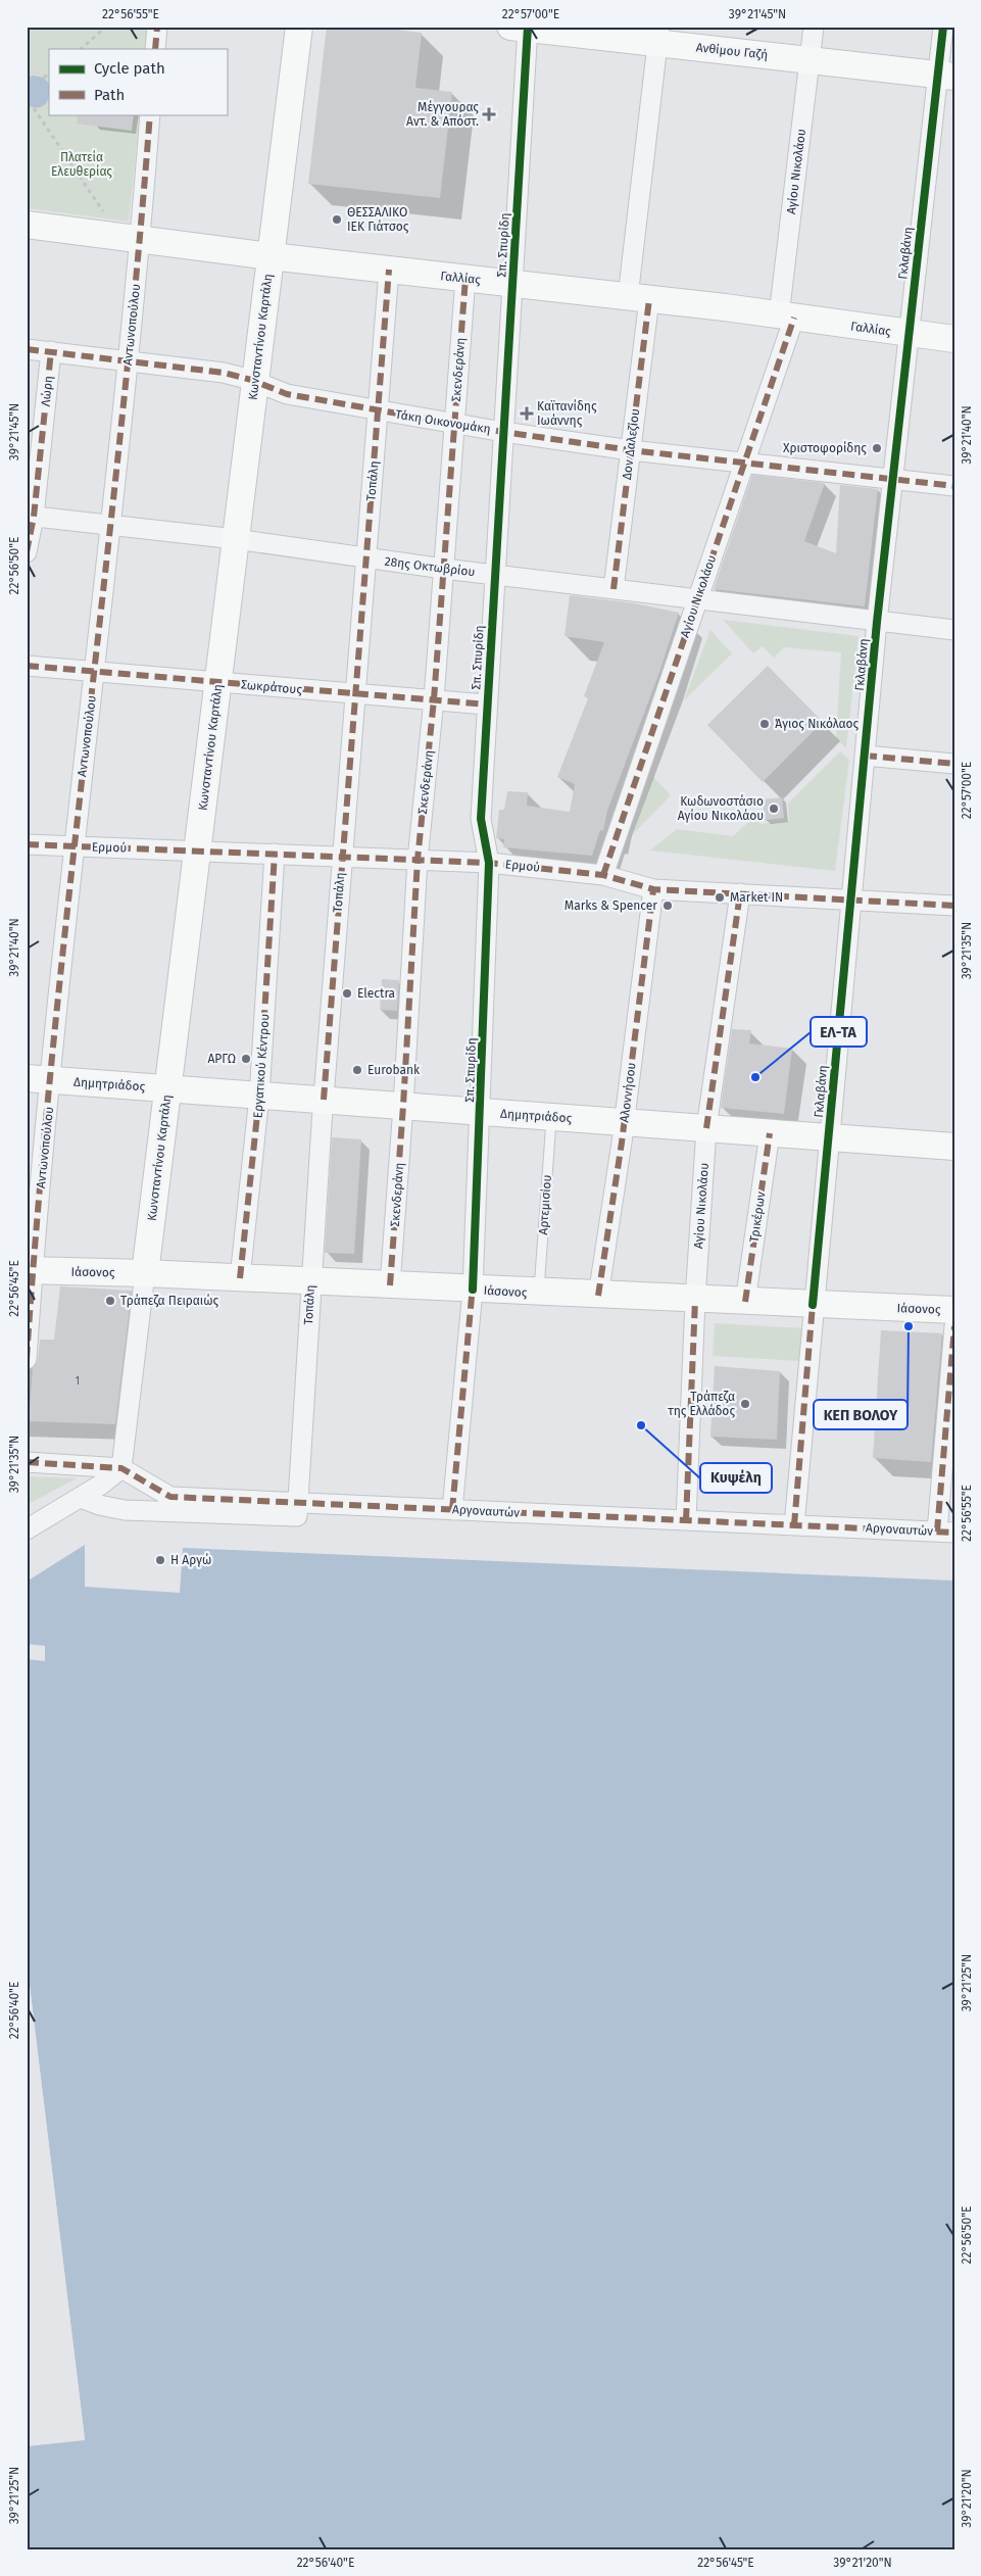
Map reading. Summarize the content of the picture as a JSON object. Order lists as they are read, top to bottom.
{
  "streets": {
    "main road": [
      "Ανθίμου Γαζή",
      "Γαλλίας",
      "Κωνσταντίνου Καρτάλη",
      "Δημητριάδος",
      "Ιάσονος"
    ],
    "street": [
      "Αγίου Νικολάου",
      "Σπ. Σπυρίδη",
      "Γκλαβάνη",
      "Αντωνοπούλου",
      "Σκενδεράνη",
      "Λώρη",
      "Τάκη Οικονομάκη",
      "Δον Δαλεζίου",
      "Τοπάλη",
      "28ης Οκτωβρίου",
      "Σωκράτους",
      "Ερμού",
      "Εργατικού Κέντρου",
      "Αλοννήσου",
      "Τρικέρων",
      "Αργοναυτών"
    ],
    "lane": ["Αρτεμισίου"]
  },
  "crossings": [
    ["Ανθίμου Γαζή", "Αγίου Νικολάου"],
    ["Ανθίμου Γαζή", "Σπ. Σπυρίδη"],
    ["Ανθίμου Γαζή", "Γκλαβάνη"],
    ["Ανθίμου Γαζή", "Δον Δαλεζίου"],
    ["Αγίου Νικολάου", "Γαλλίας"],
    ["Αγίου Νικολάου", "Τάκη Οικονομάκη"],
    ["Αγίου Νικολάου", "28ης Οκτωβρίου"],
    ["Αγίου Νικολάου", "Ερμού"],
    ["Αγίου Νικολάου", "Δημητριάδος"],
    ["Αγίου Νικολάου", "Ιάσονος"],
    ["Αγίου Νικολάου", "Αργοναυτών"],
    ["Σπ. Σπυρίδη", "Γαλλίας"],
    ["Σπ. Σπυρίδη", "Τάκη Οικονομάκη"],
    ["Σπ. Σπυρίδη", "28ης Οκτωβρίου"],
    ["Σπ. Σπυρίδη", "Σωκράτους"],
    ["Σπ. Σπυρίδη", "Ερμού"],
    ["Σπ. Σπυρίδη", "Δημητριάδος"],
    ["Σπ. Σπυρίδη", "Ιάσονος"],
    ["Σπ. Σπυρίδη", "Αργοναυτών"],
    ["Γκλαβάνη", "Γαλλίας"],
    ["Γκλαβάνη", "Τάκη Οικονομάκη"],
    ["Γκλαβάνη", "28ης Οκτωβρίου"],
    ["Γκλαβάνη", "Ερμού"],
    ["Γκλαβάνη", "Δημητριάδος"],
    ["Γκλαβάνη", "Ιάσονος"],
    ["Γκλαβάνη", "Αργοναυτών"],
    ["Γαλλίας", "Αντωνοπούλου"],
    ["Γαλλίας", "Κωνσταντίνου Καρτάλη"],
    ["Γαλλίας", "Σκενδεράνη"],
    ["Γαλλίας", "Δον Δαλεζίου"],
    ["Γαλλίας", "Τοπάλη"],
    ["Αντωνοπούλου", "Τάκη Οικονομάκη"],
    ["Αντωνοπούλου", "28ης Οκτωβρίου"],
    ["Αντωνοπούλου", "Σωκράτους"],
    ["Αντωνοπούλου", "Ερμού"],
    ["Αντωνοπούλου", "Δημητριάδος"],
    ["Αντωνοπούλου", "Ιάσονος"],
    ["Κωνσταντίνου Καρτάλη", "Τάκη Οικονομάκη"],
    ["Κωνσταντίνου Καρτάλη", "28ης Οκτωβρίου"],
    ["Κωνσταντίνου Καρτάλη", "Σωκράτους"],
    ["Κωνσταντίνου Καρτάλη", "Ερμού"],
    ["Κωνσταντίνου Καρτάλη", "Δημητριάδος"],
    ["Κωνσταντίνου Καρτάλη", "Ιάσονος"],
    ["Κωνσταντίνου Καρτάλη", "Αργοναυτών"],
    ["Σκενδεράνη", "Τάκη Οικονομάκη"],
    ["Σκενδεράνη", "28ης Οκτωβρίου"],
    ["Σκενδεράνη", "Σωκράτους"],
    ["Σκενδεράνη", "Ερμού"],
    ["Σκενδεράνη", "Δημητριάδος"],
    ["Σκενδεράνη", "Ιάσονος"],
    ["Λώρη", "Τάκη Οικονομάκη"],
    ["Λώρη", "28ης Οκτωβρίου"],
    ["Τάκη Οικονομάκη", "Δον Δαλεζίου"],
    ["Τάκη Οικονομάκη", "Τοπάλη"],
    ["Δον Δαλεζίου", "28ης Οκτωβρίου"],
    ["Τοπάλη", "28ης Οκτωβρίου"],
    ["Τοπάλη", "Σωκράτους"],
    ["Τοπάλη", "Ερμού"],
    ["Τοπάλη", "Δημητριάδος"],
    ["Τοπάλη", "Ιάσονος"],
    ["Τοπάλη", "Αργοναυτών"],
    ["Ερμού", "Εργατικού Κέντρου"],
    ["Ερμού", "Αλοννήσου"],
    ["Εργατικού Κέντρου", "Δημητριάδος"],
    ["Εργατικού Κέντρου", "Ιάσονος"],
    ["Δημητριάδος", "Αλοννήσου"],
    ["Δημητριάδος", "Αρτεμισίου"],
    ["Δημητριάδος", "Τρικέρων"],
    ["Αλοννήσου", "Ιάσονος"],
    ["Αρτεμισίου", "Ιάσονος"],
    ["Τρικέρων", "Ιάσονος"]
  ],
  "parks": ["Πλατεία Ελευθερίας"],
  "places": {
    "health": ["Μέγγουρας Αντ. & Απόστ.", "Καϊτανίδης Ιωάννης"],
    "other": [
      "ΘΕΣΣΑΛΙΚΟ ΙΕΚ Γιάτσος",
      "Χριστοφορίδης",
      "Άγιος Νικόλαος",
      "Κωδωνοστάσιο Αγίου Νικολάου",
      "Market IN",
      "Marks & Spencer",
      "Electra",
      "ΑΡΓΩ",
      "Eurobank",
      "ΕΛ-ΤΑ",
      "Τράπεζα Πειραιώς",
      "ΚΕΠ ΒΟΛΟΥ",
      "Τράπεζα της Ελλάδος",
      "Κυψέλη",
      "Η Αργώ"
    ]
  },
  "house_numbers": ["1"],
  "legend": ["Cycle path", "Path"],
  "coordinates": [
    "22°56'55\"E",
    "22°57'00\"E",
    "39°21'45\"N",
    "39°21'40\"N",
    "22°56'50\"E",
    "39°21'35\"N",
    "22°56'45\"E",
    "39°21'25\"N",
    "22°56'40\"E",
    "39°21'20\"N"
  ]
}
